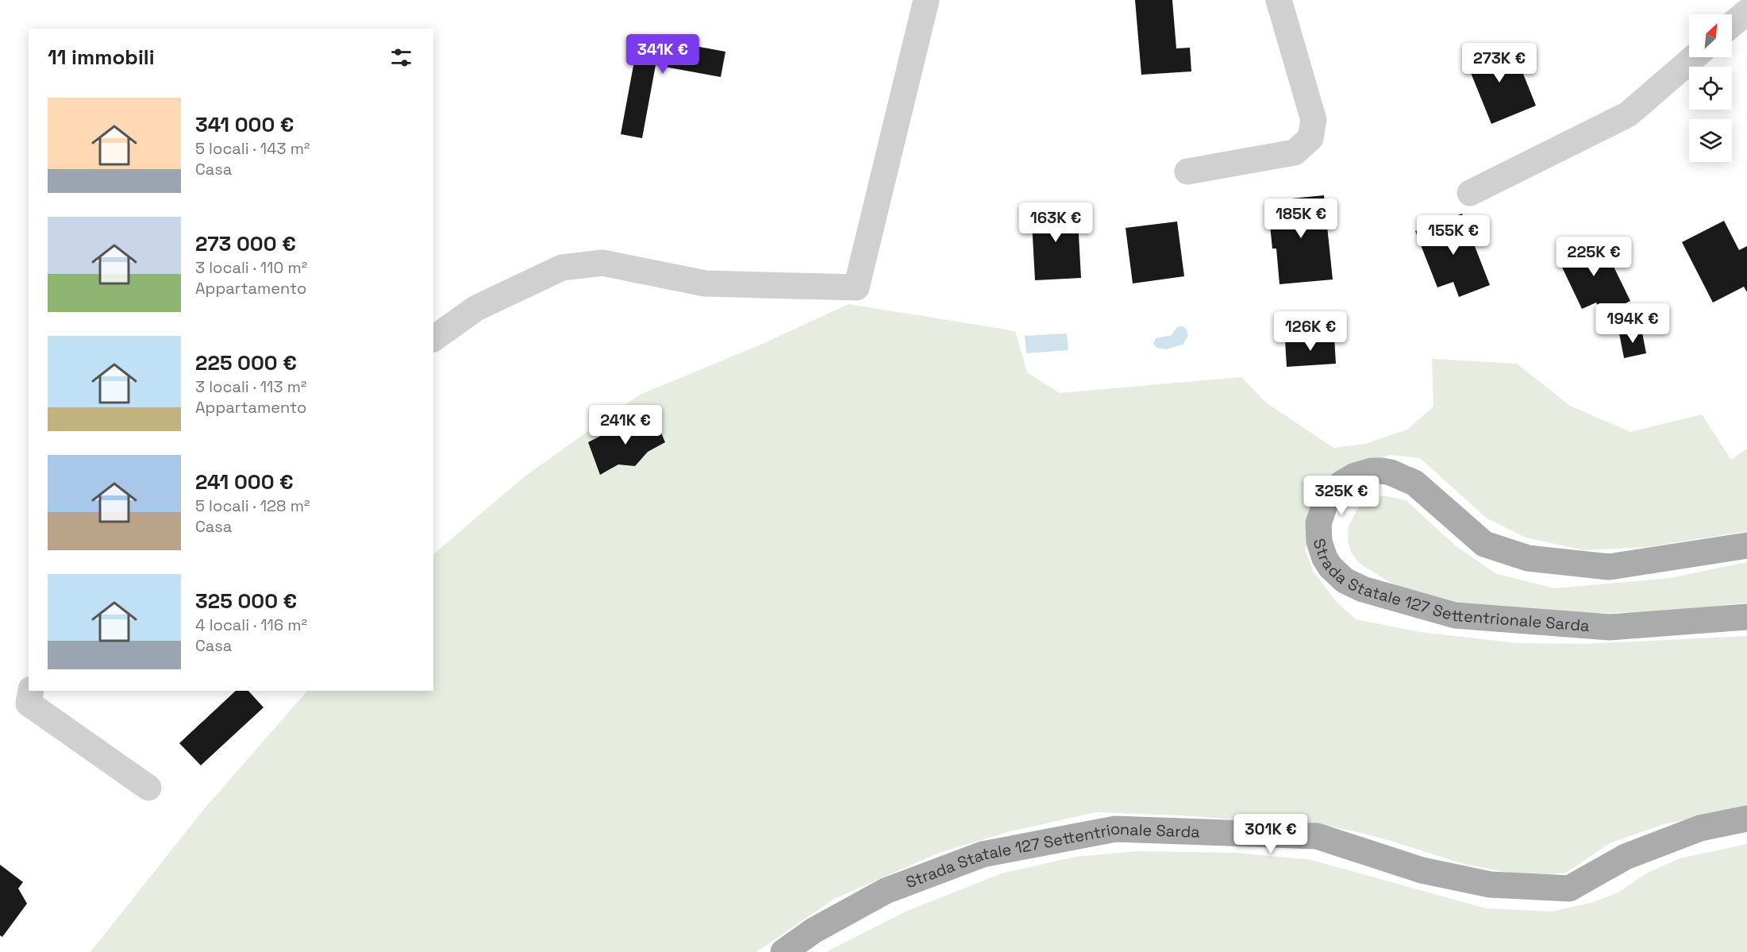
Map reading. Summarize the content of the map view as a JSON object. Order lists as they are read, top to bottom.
{
  "streets": {
    "main road": ["Strada Statale 127 Settentrionale Sarda"]
  },
  "north": "top right",
  "page": {
    "heading": "11 immobili",
    "price": [
      "341K €",
      "273K €",
      "185K €",
      "163K €",
      "155K €",
      "225K €",
      "194K €",
      "126K €",
      "241K €",
      "325K €",
      "301K €"
    ],
    "list": [
      {
        "name": "341 000 €",
        "note": "5 locali · 143 m² · Casa"
      },
      {
        "name": "273 000 €",
        "note": "3 locali · 110 m² · Appartamento"
      },
      {
        "name": "225 000 €",
        "note": "3 locali · 113 m² · Appartamento"
      },
      {
        "name": "241 000 €",
        "note": "5 locali · 128 m² · Casa"
      },
      {
        "name": "325 000 €",
        "note": "4 locali · 116 m² · Casa"
      }
    ]
  }
}
